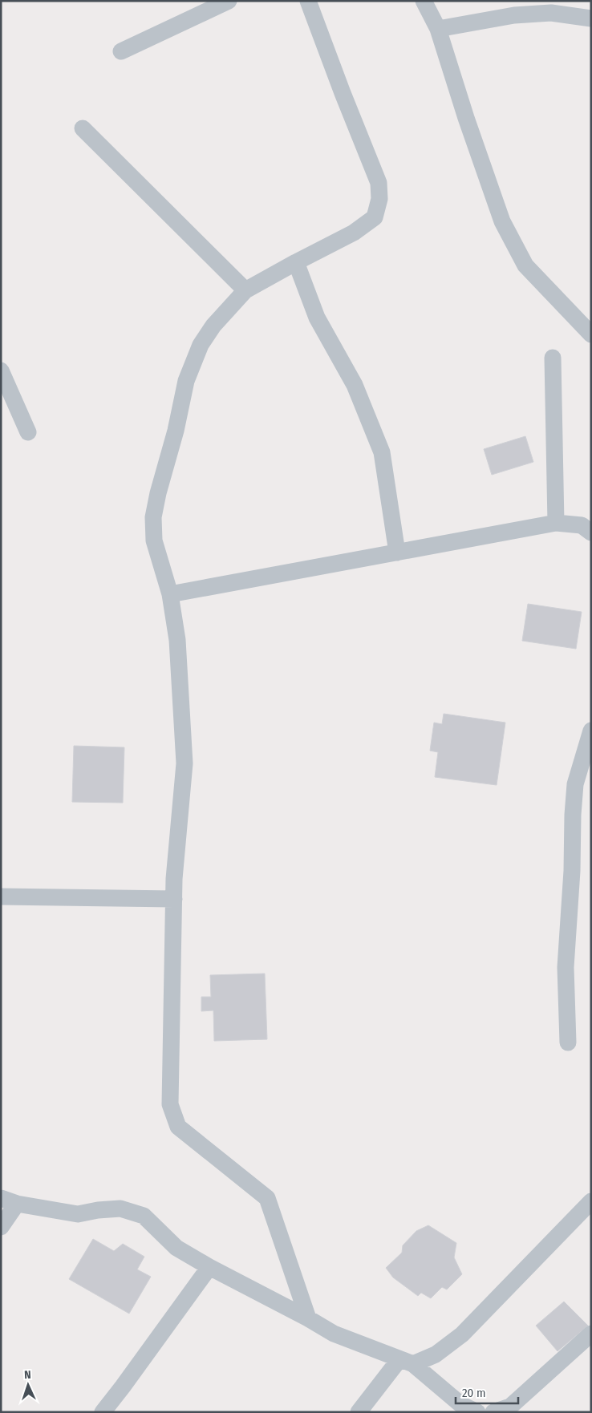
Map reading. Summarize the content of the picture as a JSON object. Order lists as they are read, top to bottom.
{
  "scale_bar": "20 m",
  "north": "top"
}
